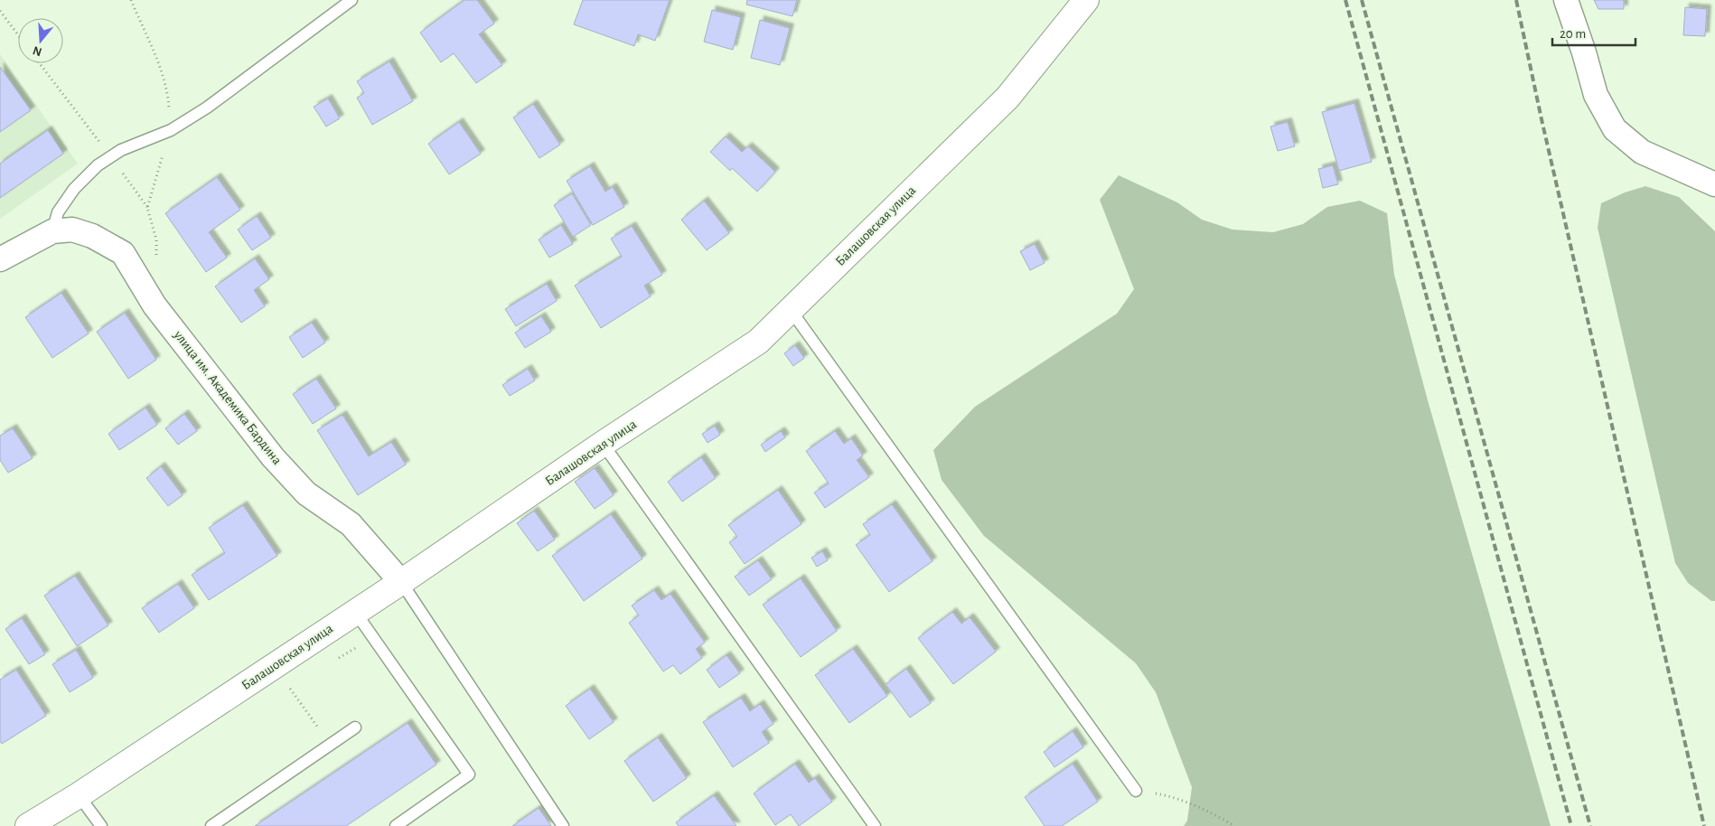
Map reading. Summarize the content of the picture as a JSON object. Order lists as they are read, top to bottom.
{
  "streets": {
    "street": ["Балашовская улица", "улица им. Академика Бардина"]
  },
  "crossings": [
    ["Балашовская улица", "улица им. Академика Бардина"]
  ],
  "scale_bar": "20 m",
  "north": "bottom"
}
